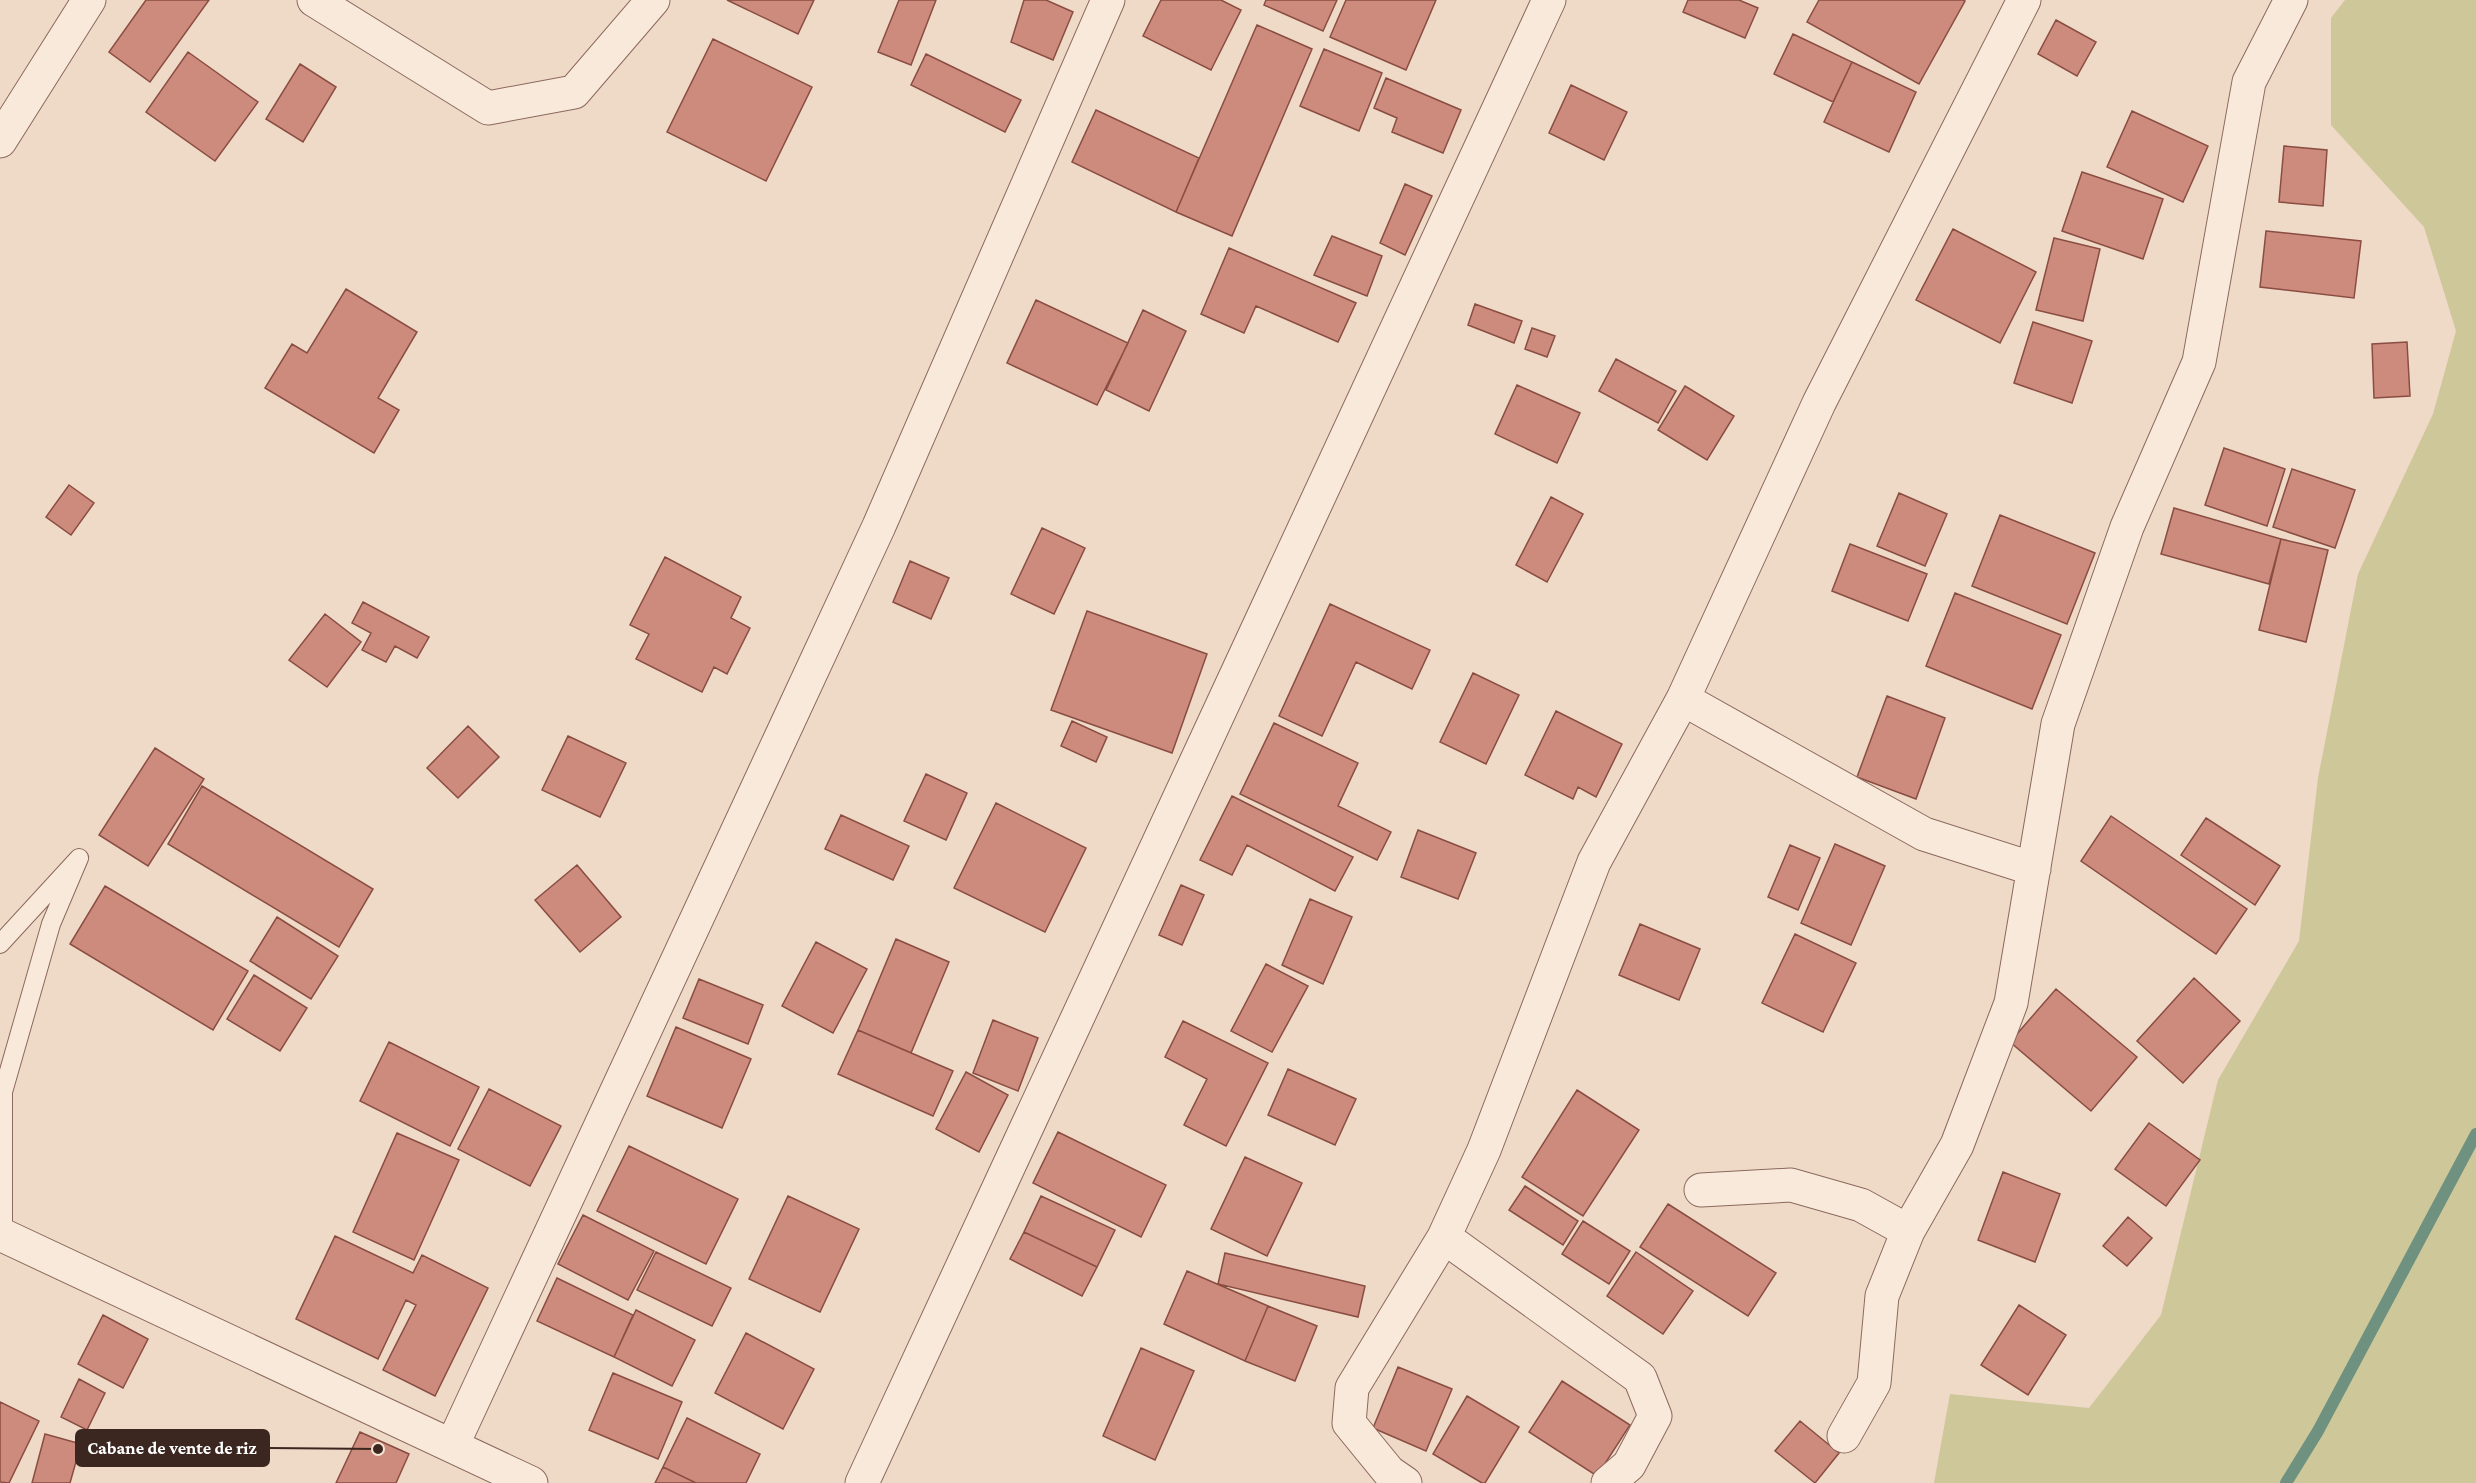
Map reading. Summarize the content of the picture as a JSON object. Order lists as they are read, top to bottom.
{
  "places": ["Cabane de vente de riz"]
}
